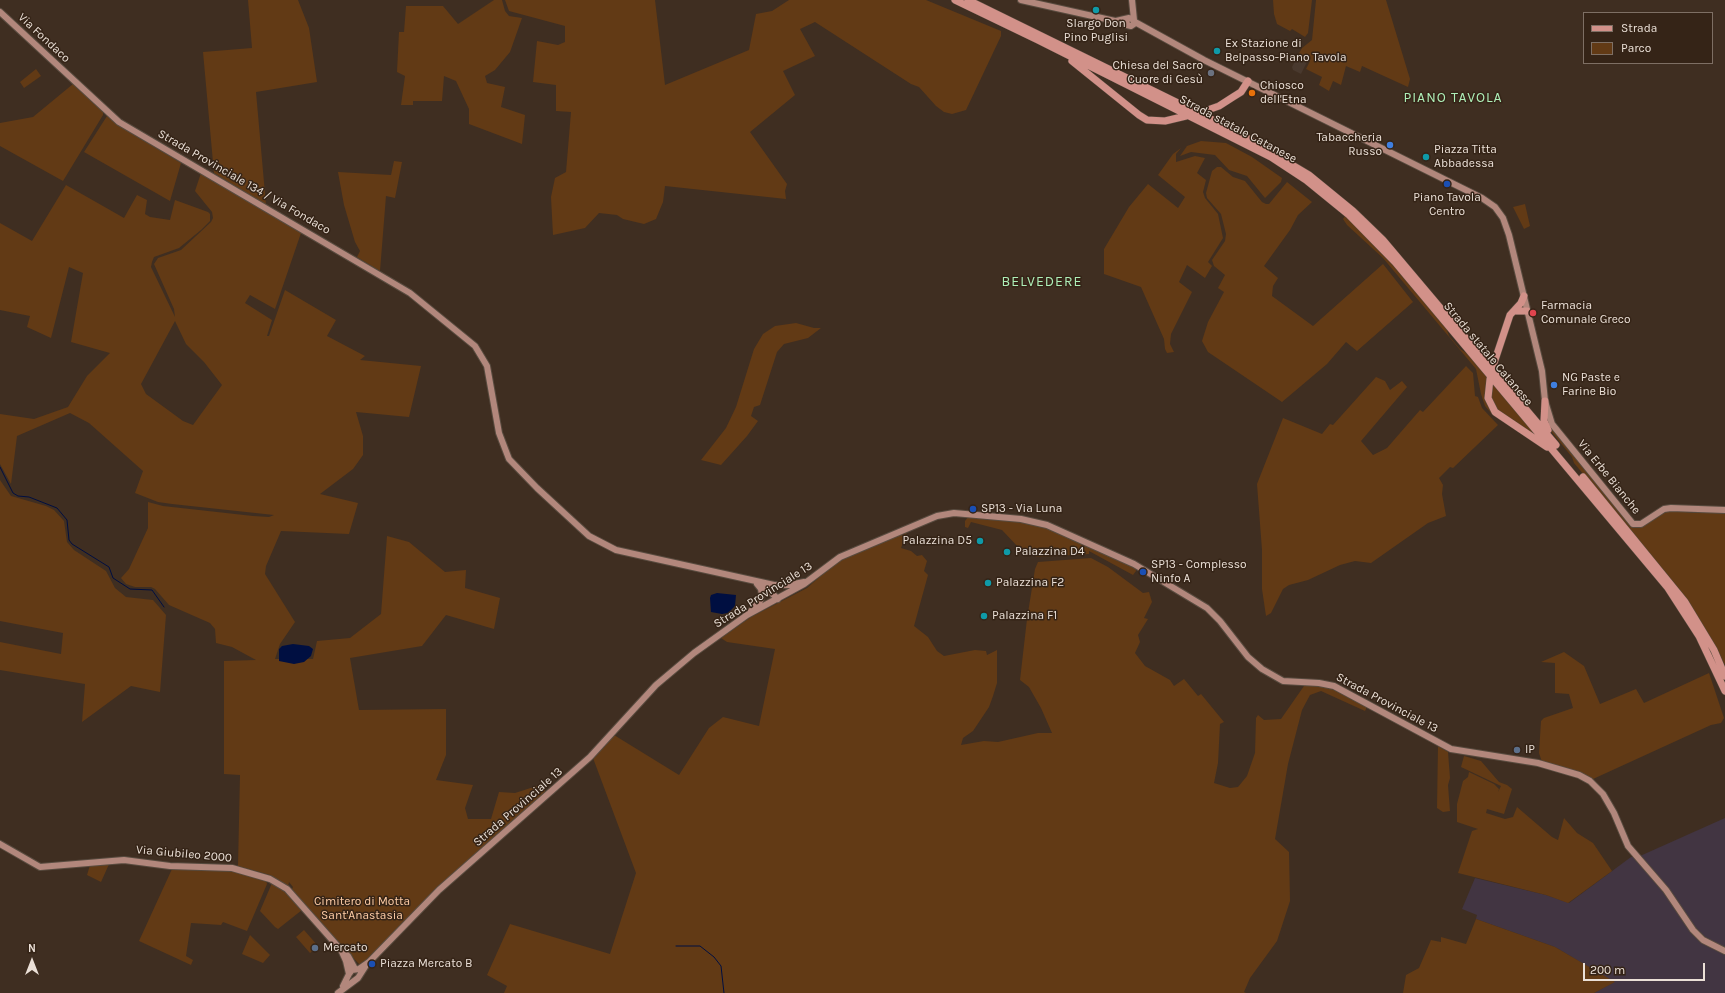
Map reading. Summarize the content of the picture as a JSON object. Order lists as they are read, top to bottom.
{
  "streets": {
    "main road": [
      "Via Fondaco",
      "Strada statale Catanese",
      "Strada Provinciale 134 / Via Fondaco",
      "Via Erbe Bianche",
      "Strada Provinciale 13",
      "Via Giubileo 2000"
    ]
  },
  "crossings": [
    ["Via Fondaco", "Strada Provinciale 134 / Via Fondaco"],
    ["Strada Provinciale 13", "Via Giubileo 2000"]
  ],
  "districts": ["PIANO TAVOLA", "BELVEDERE"],
  "parks": ["Cimitero di Motta Sant'Anastasia"],
  "places": [
    "Slargo Don Pino Puglisi",
    "Ex Stazione di Belpasso-Piano Tavola",
    "Chiesa del Sacro Cuore di Gesù",
    "Chiosco dell'Etna",
    "Tabaccheria Russo",
    "Piazza Titta Abbadessa",
    "Piano Tavola Centro",
    "Farmacia Comunale Greco",
    "NG Paste e Farine Bio",
    "SP13 - Via Luna",
    "Palazzina D5",
    "Palazzina D4",
    "SP13 - Complesso Ninfo A",
    "Palazzina F2",
    "Palazzina F1",
    "IP",
    "Mercato",
    "Piazza Mercato B"
  ],
  "legend": ["Strada", "Parco"],
  "scale_bar": "200 m",
  "north": "top"
}
